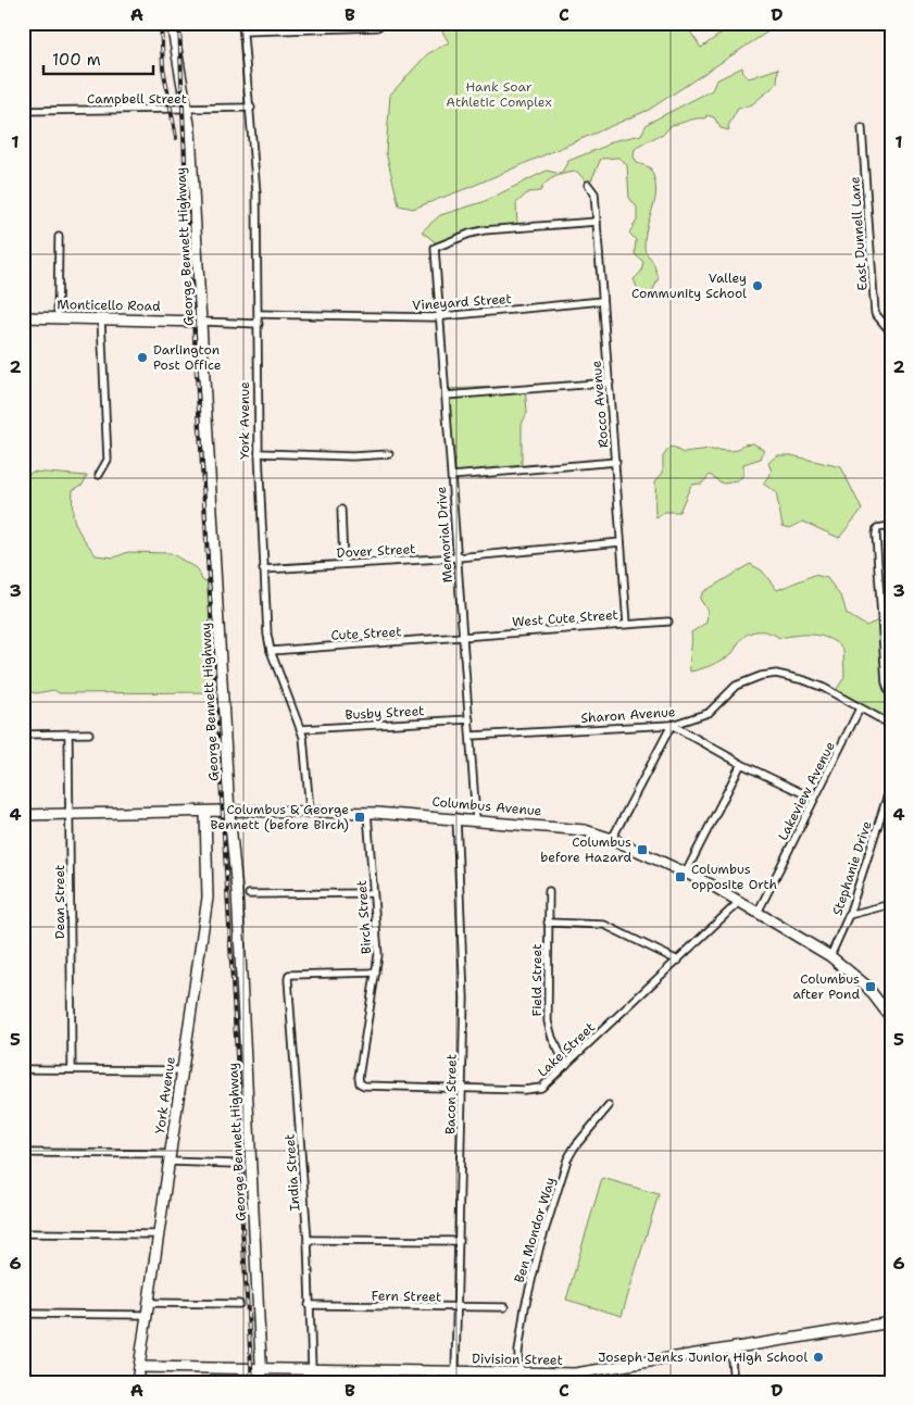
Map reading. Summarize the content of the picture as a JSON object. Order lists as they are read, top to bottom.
{
  "streets": {
    "main road": [
      "George Bennett Highway",
      "Monticello Road",
      "York Avenue",
      "Columbus Avenue",
      "Division Street"
    ],
    "street": [
      "Campbell Street",
      "East Dunnell Lane",
      "Vineyard Street",
      "Rocco Avenue",
      "Memorial Drive",
      "Dover Street",
      "West Cute Street",
      "Cute Street",
      "Busby Street",
      "Sharon Avenue",
      "Lakeview Avenue",
      "Stephanie Drive",
      "Dean Street",
      "Birch Street",
      "Field Street",
      "Lake Street",
      "Bacon Street",
      "India Street",
      "Ben Mondor Way",
      "Fern Street"
    ]
  },
  "crossings": [
    ["Campbell Street", "George Bennett Highway"],
    ["Campbell Street", "York Avenue"],
    ["George Bennett Highway", "Monticello Road"],
    ["George Bennett Highway", "Columbus Avenue"],
    ["George Bennett Highway", "Division Street"],
    ["Vineyard Street", "Rocco Avenue"],
    ["Vineyard Street", "York Avenue"],
    ["Vineyard Street", "Memorial Drive"],
    ["Monticello Road", "York Avenue"],
    ["Rocco Avenue", "Memorial Drive"],
    ["Rocco Avenue", "Dover Street"],
    ["Rocco Avenue", "West Cute Street"],
    ["York Avenue", "Dover Street"],
    ["York Avenue", "Cute Street"],
    ["York Avenue", "Busby Street"],
    ["York Avenue", "Columbus Avenue"],
    ["York Avenue", "Division Street"],
    ["Memorial Drive", "Dover Street"],
    ["Memorial Drive", "West Cute Street"],
    ["Memorial Drive", "Cute Street"],
    ["Memorial Drive", "Busby Street"],
    ["Memorial Drive", "Sharon Avenue"],
    ["Memorial Drive", "Columbus Avenue"],
    ["West Cute Street", "Cute Street"],
    ["Sharon Avenue", "Lakeview Avenue"],
    ["Lakeview Avenue", "Columbus Avenue"],
    ["Columbus Avenue", "Stephanie Drive"],
    ["Columbus Avenue", "Dean Street"],
    ["Columbus Avenue", "Birch Street"],
    ["Columbus Avenue", "Lake Street"],
    ["Columbus Avenue", "Bacon Street"],
    ["Birch Street", "Lake Street"],
    ["Birch Street", "India Street"],
    ["Field Street", "Lake Street"],
    ["Lake Street", "Bacon Street"],
    ["Bacon Street", "Fern Street"],
    ["Bacon Street", "Division Street"],
    ["India Street", "Fern Street"],
    ["India Street", "Division Street"],
    ["Ben Mondor Way", "Division Street"]
  ],
  "parks": ["Hank Soar Athletic Complex"],
  "places": {
    "other": ["Valley Community School", "Darlington Post Office", "Joseph Jenks Junior High School"],
    "transit": [
      "Columbus & George Bennett (before Birch)",
      "Columbus before Hazard",
      "Columbus opposite Orth",
      "Columbus after Pond"
    ]
  },
  "scale_bar": "100 m",
  "grid": {
    "columns": [
      "A",
      "B",
      "C",
      "D"
    ],
    "rows": [
      "1",
      "2",
      "3",
      "4",
      "5",
      "6"
    ]
  }
}
